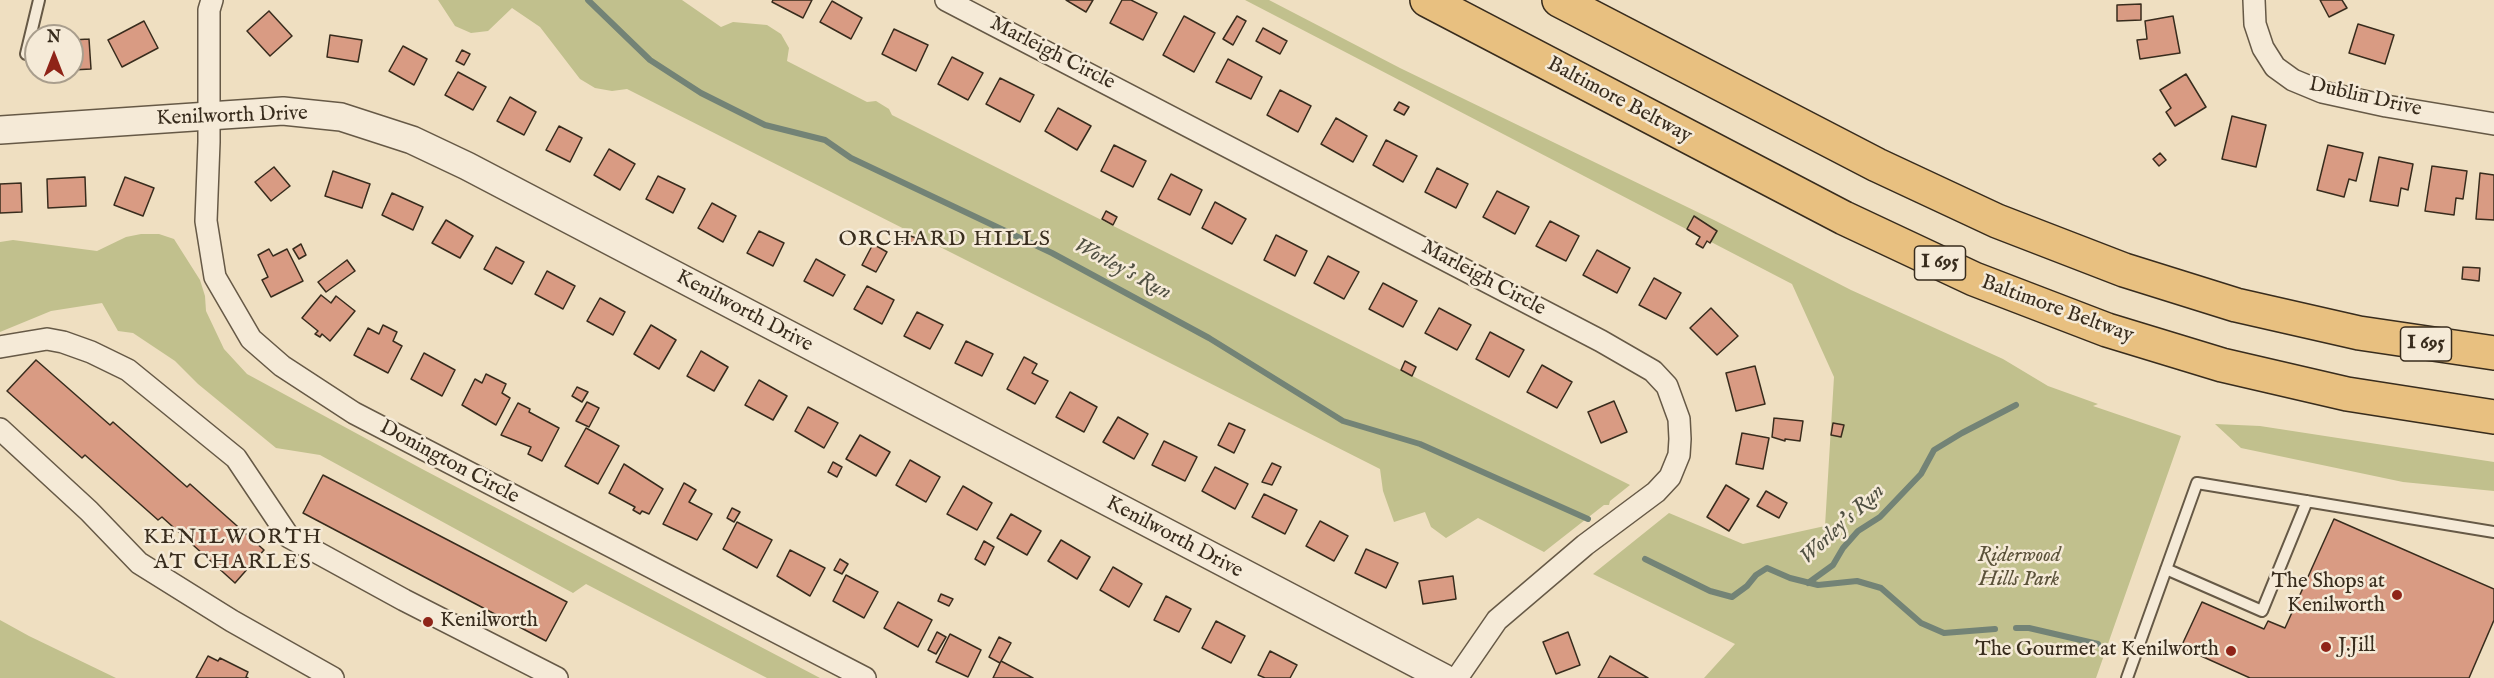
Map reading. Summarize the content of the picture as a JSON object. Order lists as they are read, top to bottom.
{
  "streets": {
    "highway": ["Baltimore Beltway", "I 695"],
    "street": [
      "Marleigh Circle",
      "Dublin Drive",
      "Kenilworth Drive",
      "Donington Circle"
    ]
  },
  "crossings": [
    ["Kenilworth Drive", "Donington Circle"]
  ],
  "districts": ["ORCHARD HILLS", "KENILWORTH AT CHARLES"],
  "water": ["Worley's Run"],
  "parks": ["Riderwood Hills Park"],
  "places": [
    "The Shops at Kenilworth",
    "Kenilworth",
    "J.Jill",
    "The Gourmet at Kenilworth"
  ],
  "north": "top"
}
